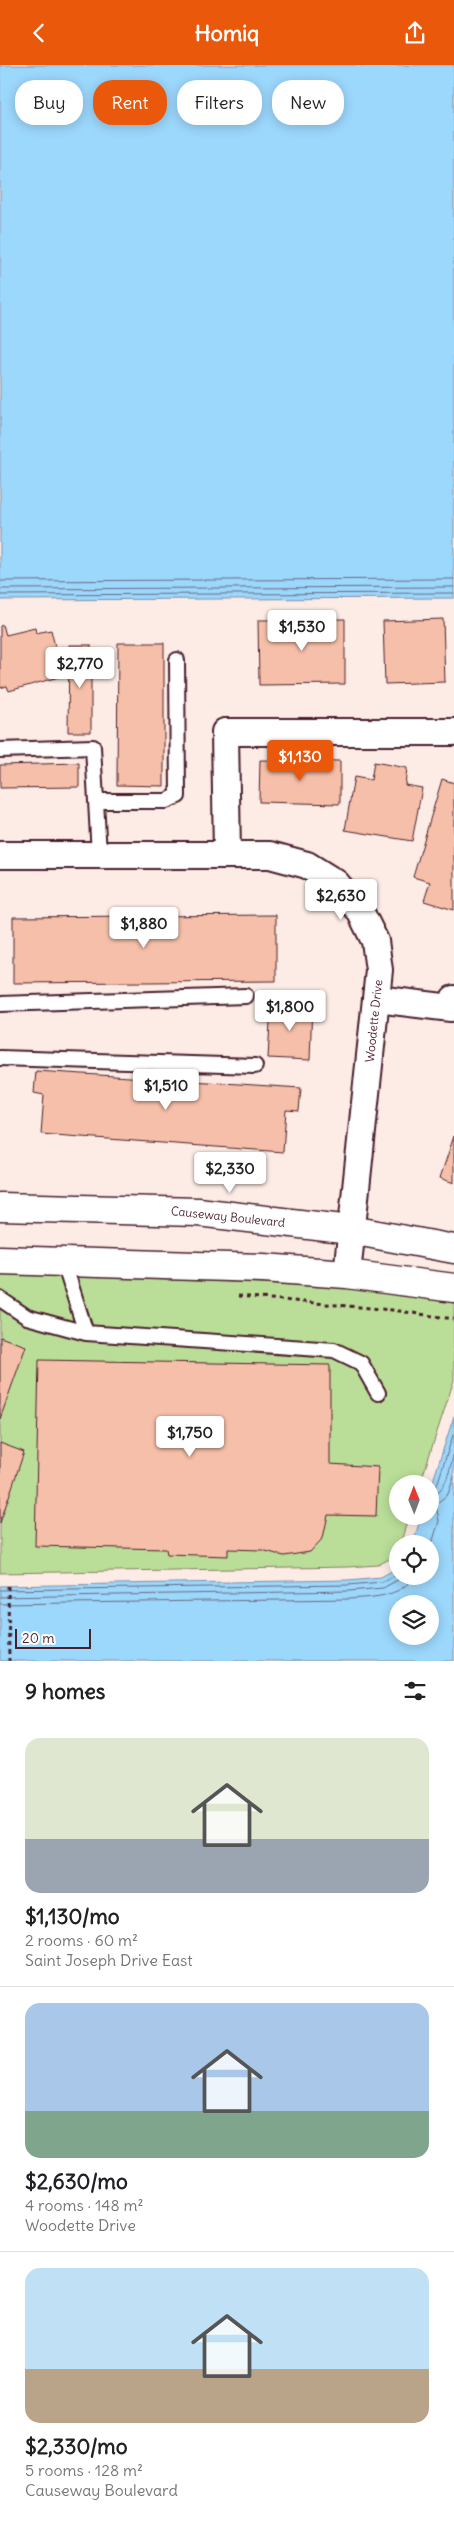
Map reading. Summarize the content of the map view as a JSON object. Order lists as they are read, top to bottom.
{
  "streets": {
    "street": ["Woodette Drive", "Causeway Boulevard"]
  },
  "crossings": [
    ["Woodette Drive", "Causeway Boulevard"]
  ],
  "scale_bar": "20 m",
  "north": "top",
  "page": {
    "header": "Homiq",
    "chip": [
      "Buy",
      "Rent",
      "Filters",
      "New"
    ],
    "price": [
      "$1,530",
      "$2,770",
      "$1,130",
      "$2,630",
      "$1,880",
      "$1,800",
      "$1,510",
      "$2,330",
      "$1,750"
    ],
    "scale": "20 m",
    "heading": "9 homes",
    "list": [
      {
        "name": "$1,130/mo",
        "note": "2 rooms · 60 m² · Saint Joseph Drive East"
      },
      {
        "name": "$2,630/mo",
        "note": "4 rooms · 148 m² · Woodette Drive"
      },
      {
        "name": "$2,330/mo",
        "note": "5 rooms · 128 m² · Causeway Boulevard"
      }
    ]
  }
}
